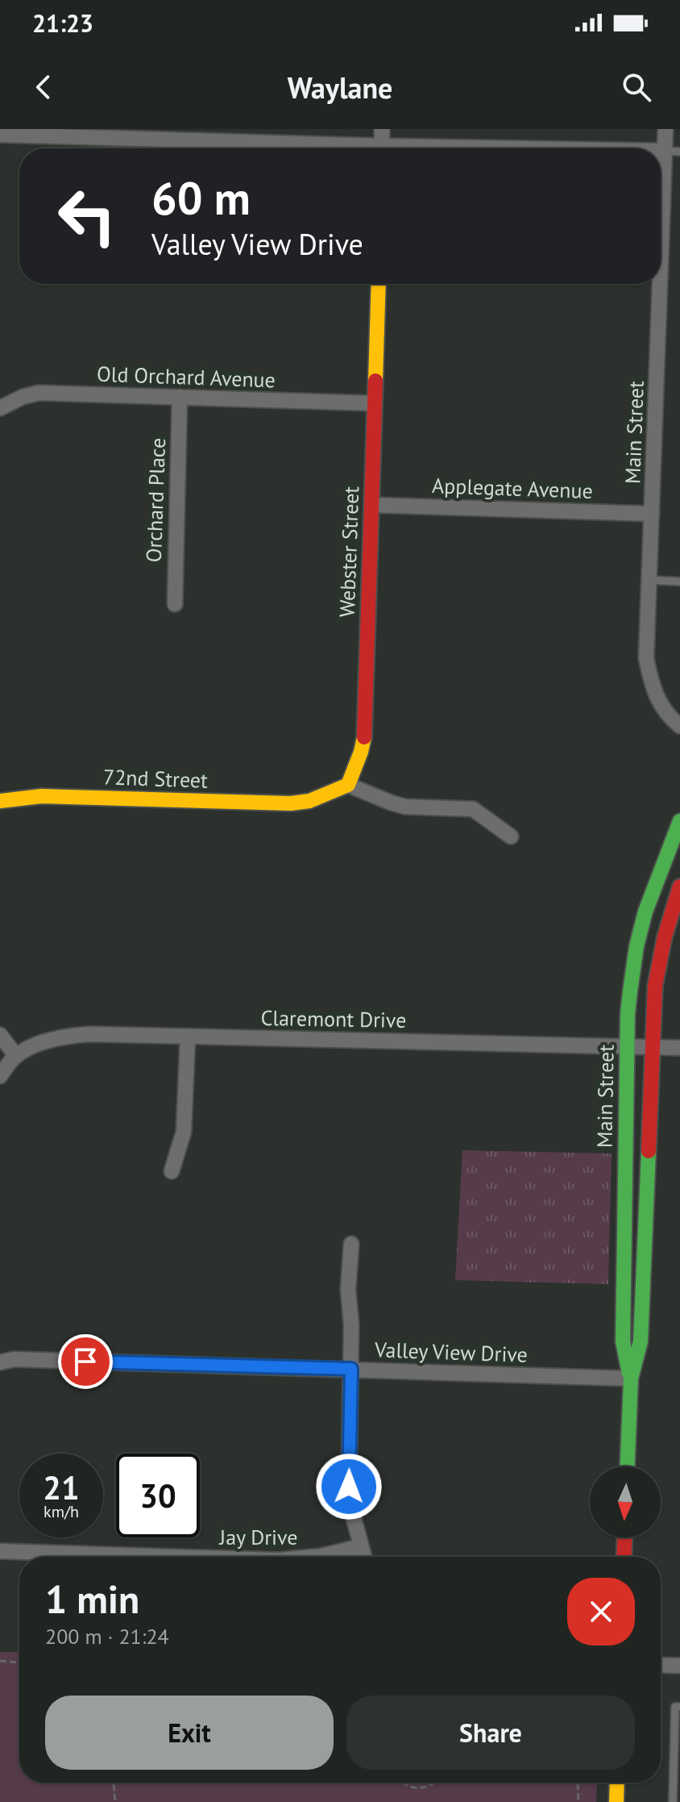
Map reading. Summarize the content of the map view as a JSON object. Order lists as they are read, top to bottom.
{
  "streets": {
    "main road": ["Main Street", "Webster Street", "72nd Street"],
    "street": [
      "Old Orchard Avenue",
      "Applegate Avenue",
      "Orchard Place",
      "Claremont Drive",
      "Valley View Drive",
      "Jay Drive"
    ]
  },
  "crossings": [
    ["Old Orchard Avenue", "Orchard Place"],
    ["Old Orchard Avenue", "Webster Street"],
    ["Main Street", "Applegate Avenue"],
    ["Main Street", "Claremont Drive"],
    ["Main Street", "Valley View Drive"],
    ["Applegate Avenue", "Webster Street"],
    ["Webster Street", "72nd Street"]
  ],
  "north": "bottom",
  "page": {
    "status": "21:23",
    "header": "Waylane",
    "turn": ["60 m", "Valley View Drive"],
    "speed": "21 km/h",
    "limit": "30",
    "heading": ["1 min", "200 m · 21:24"],
    "buttons": ["Exit", "Share"]
  }
}
